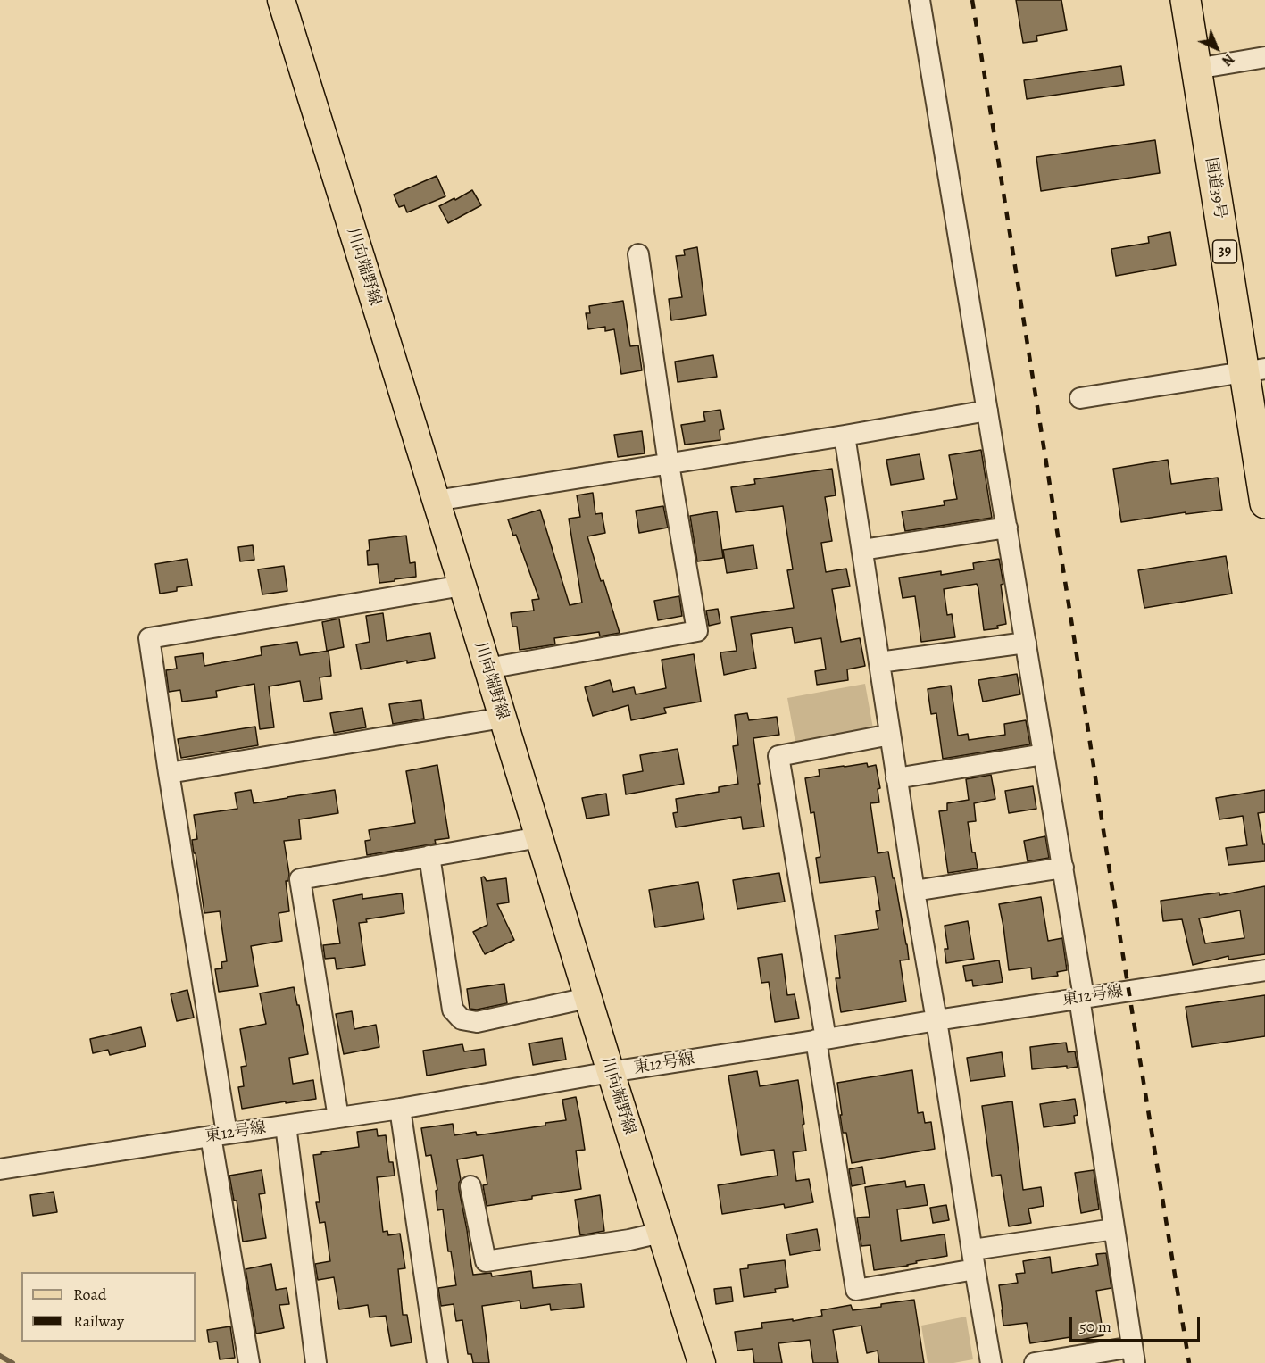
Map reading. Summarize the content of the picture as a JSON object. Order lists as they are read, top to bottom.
{
  "streets": {
    "highway": ["国道39号", "39"],
    "main road": ["川向端野線"],
    "street": ["東12号線"]
  },
  "crossings": [
    ["川向端野線", "東12号線"]
  ],
  "legend": ["Road", "Railway"],
  "scale_bar": "50 m",
  "north": "bottom right"
}
